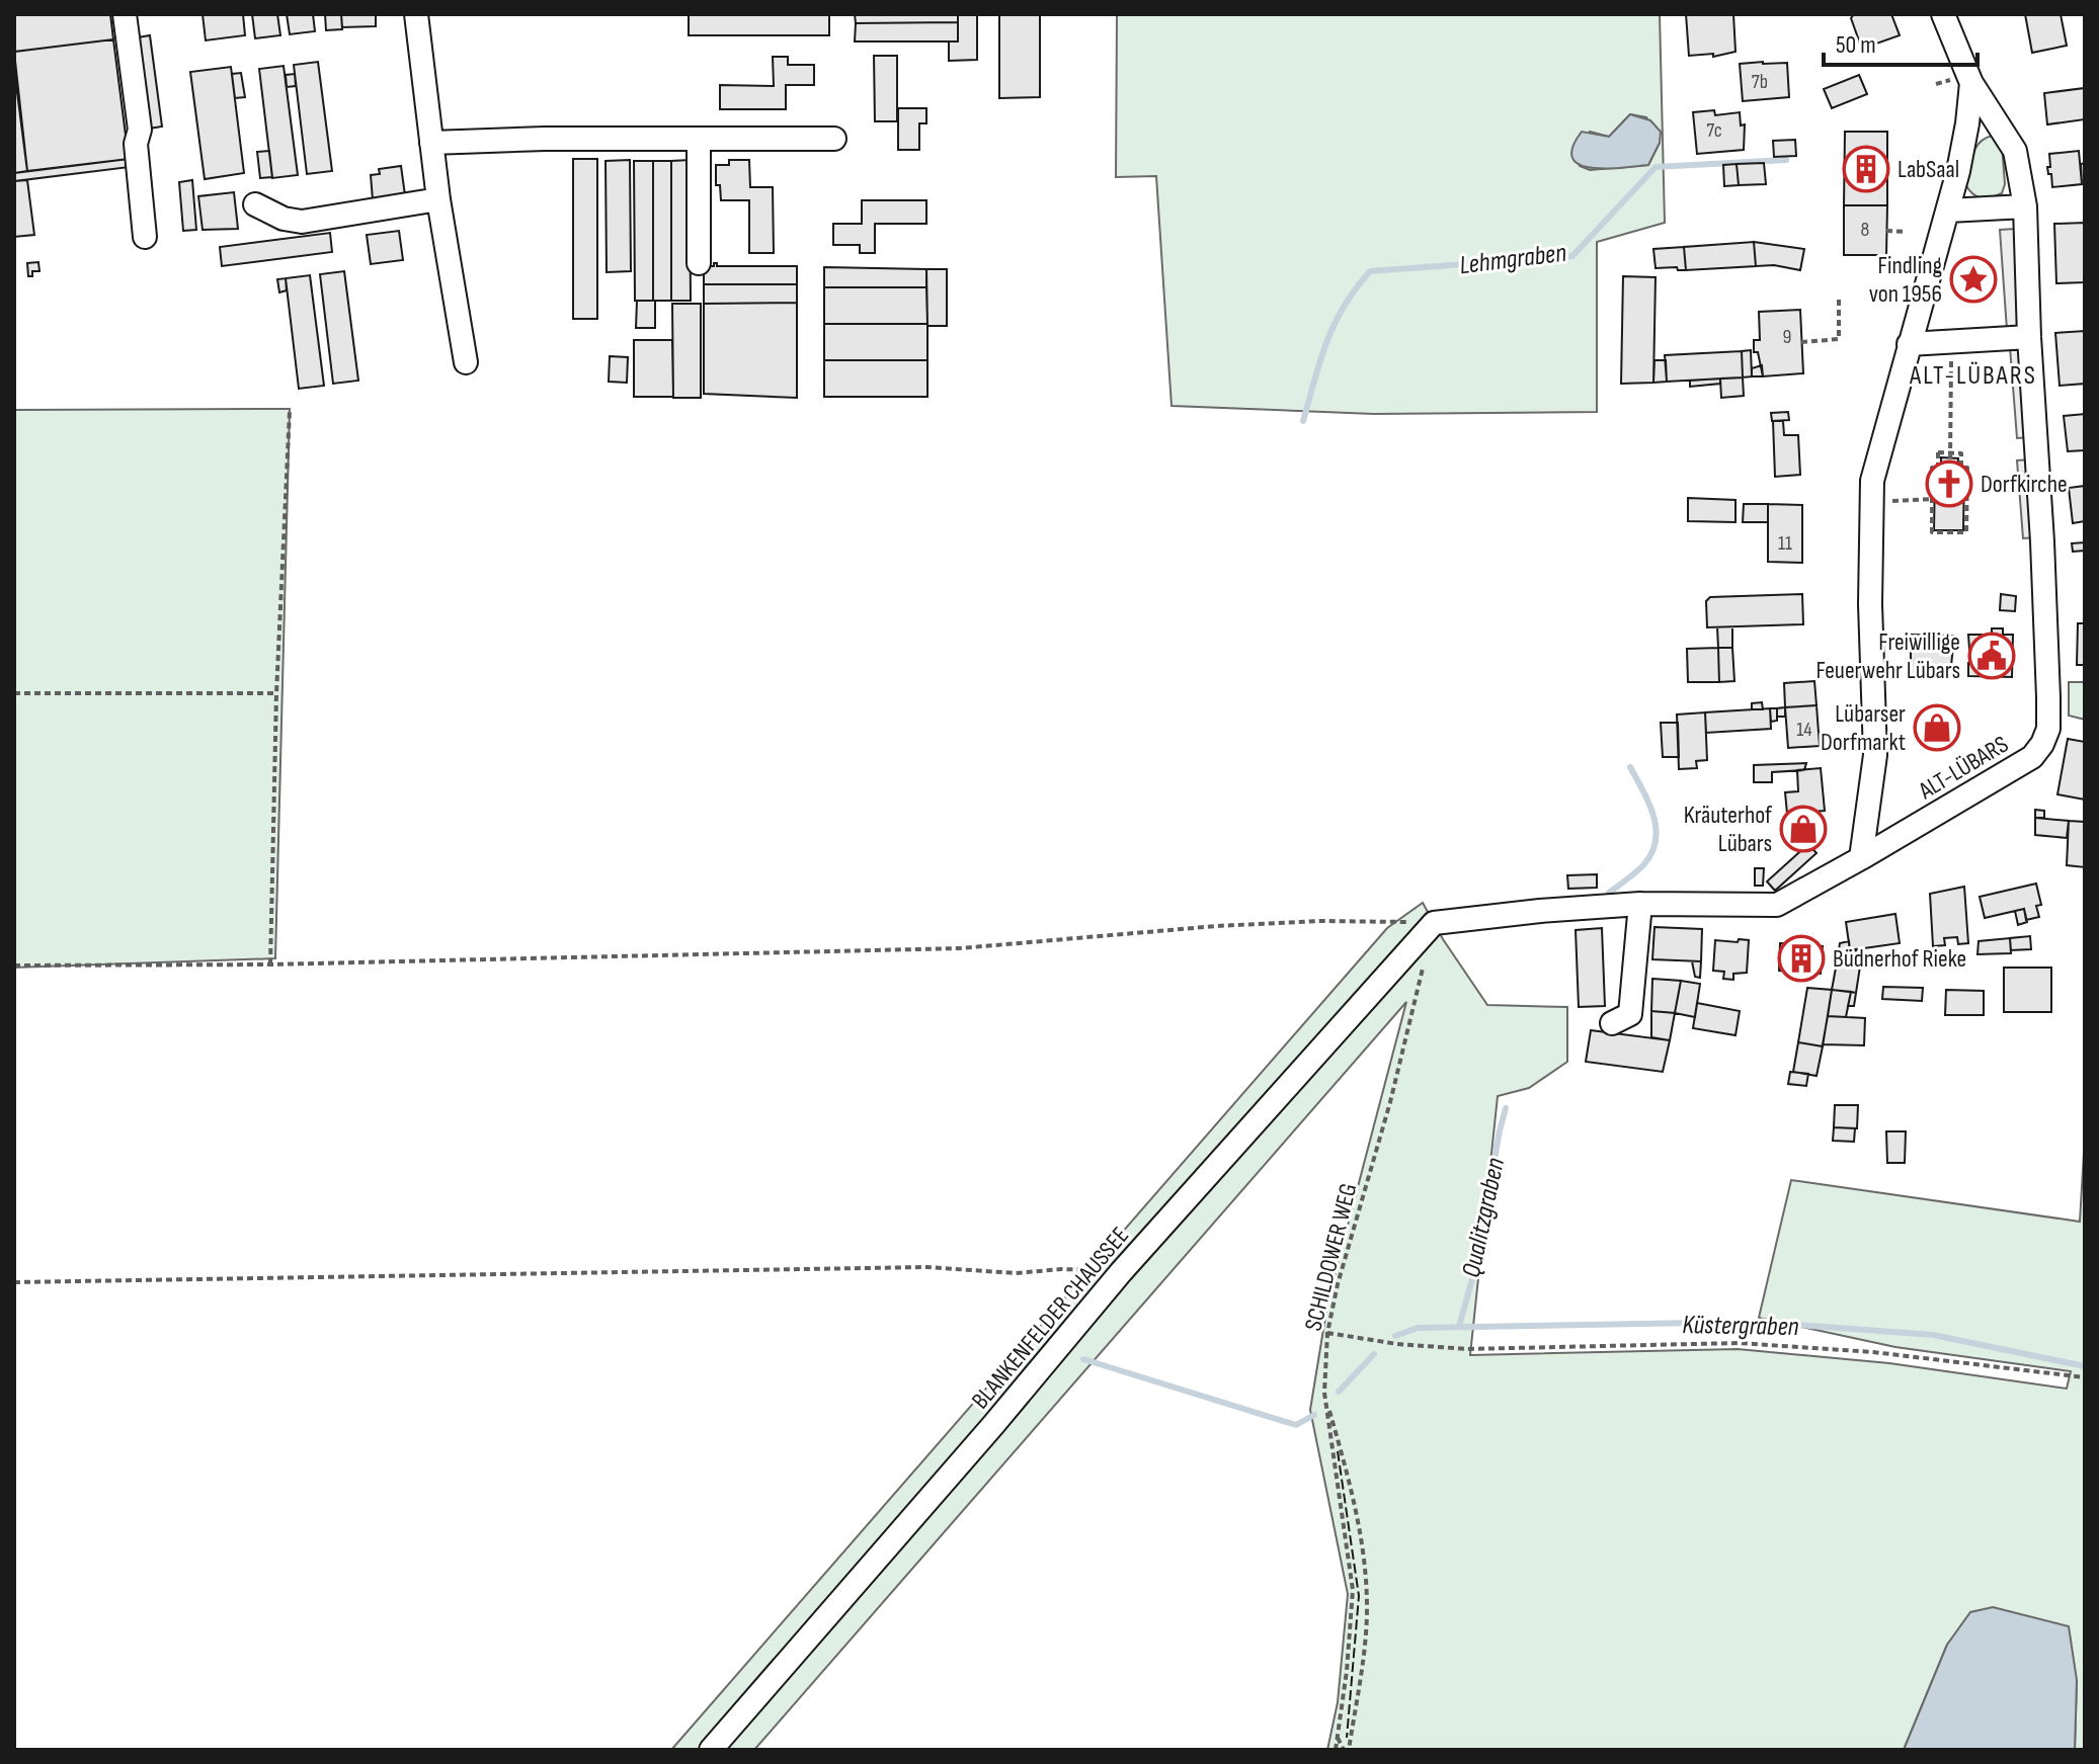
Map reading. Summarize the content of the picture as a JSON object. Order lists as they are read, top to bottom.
{
  "streets": {
    "street": ["ALT-LÜBARS", "BLANKENFELDER CHAUSSEE"],
    "path": ["SCHILDOWER WEG"]
  },
  "crossings": [
    ["ALT-LÜBARS", "BLANKENFELDER CHAUSSEE"]
  ],
  "districts": ["ALT-LÜBARS"],
  "water": ["Lehmgraben", "Qualitzgraben", "Küstergraben"],
  "places": {
    "building": ["LabSaal", "Büdnerhof Rieke"],
    "place": ["Findling von 1956"],
    "church": ["Dorfkirche"],
    "public building": ["Freiwillige Feuerwehr Lübars"],
    "shop": ["Lübarser Dorfmarkt", "Kräuterhof Lübars"]
  },
  "house_numbers": [
    "7b",
    "7c",
    "8",
    "9",
    "11",
    "14"
  ],
  "scale_bar": "50 m"
}
